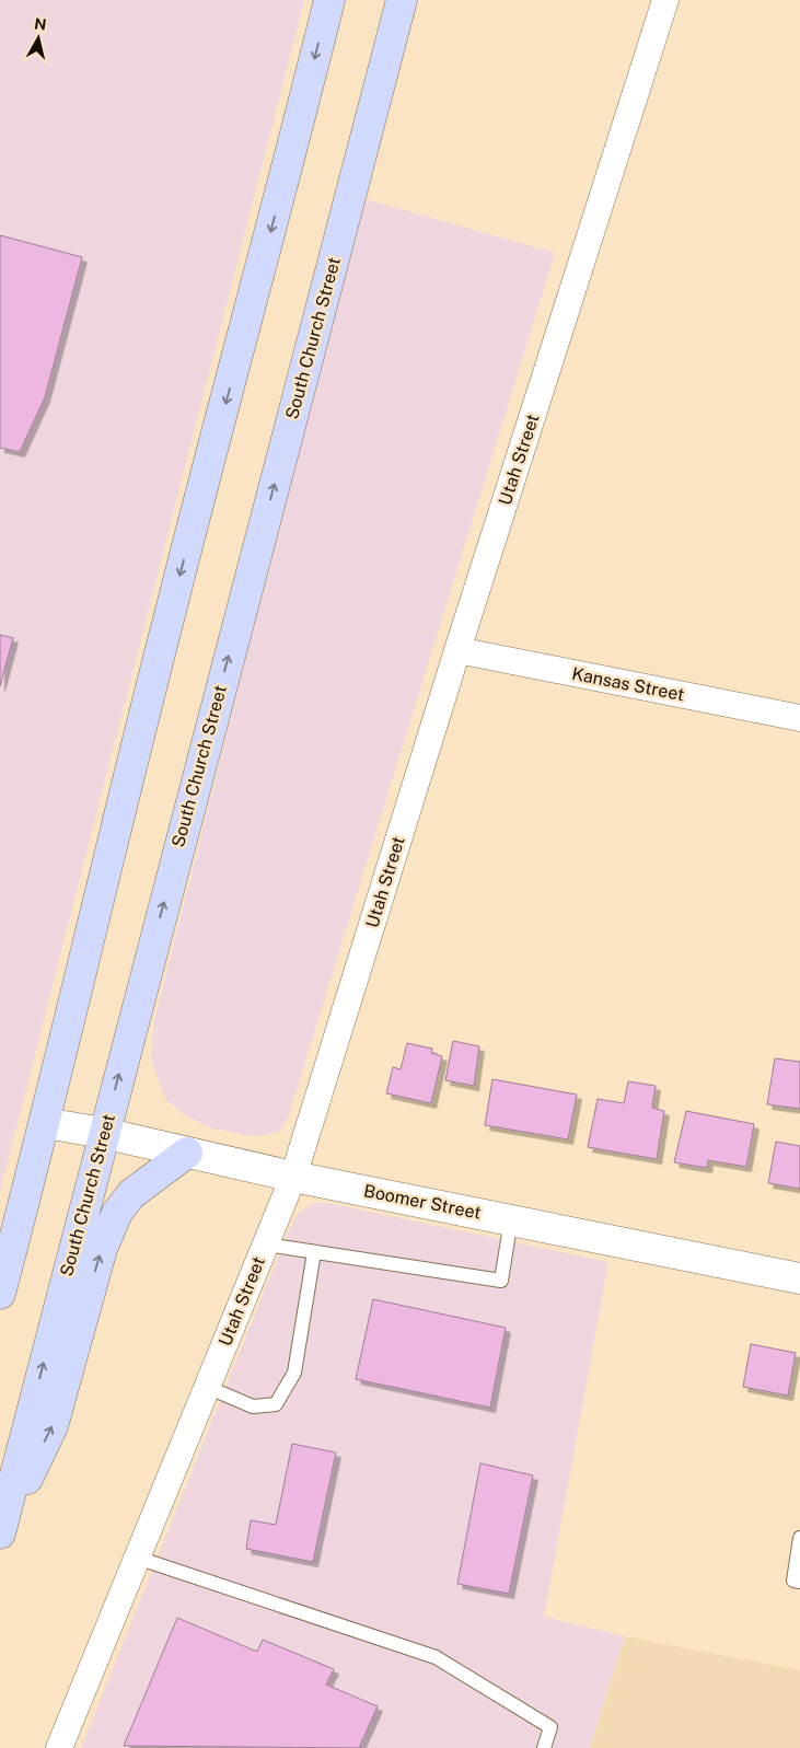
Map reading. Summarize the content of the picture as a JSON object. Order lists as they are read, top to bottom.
{
  "streets": {
    "main road": ["South Church Street"],
    "street": ["Utah Street", "Kansas Street", "Boomer Street"]
  },
  "crossings": [
    ["South Church Street", "Boomer Street"],
    ["Utah Street", "Kansas Street"],
    ["Utah Street", "Boomer Street"]
  ],
  "north": "top"
}
